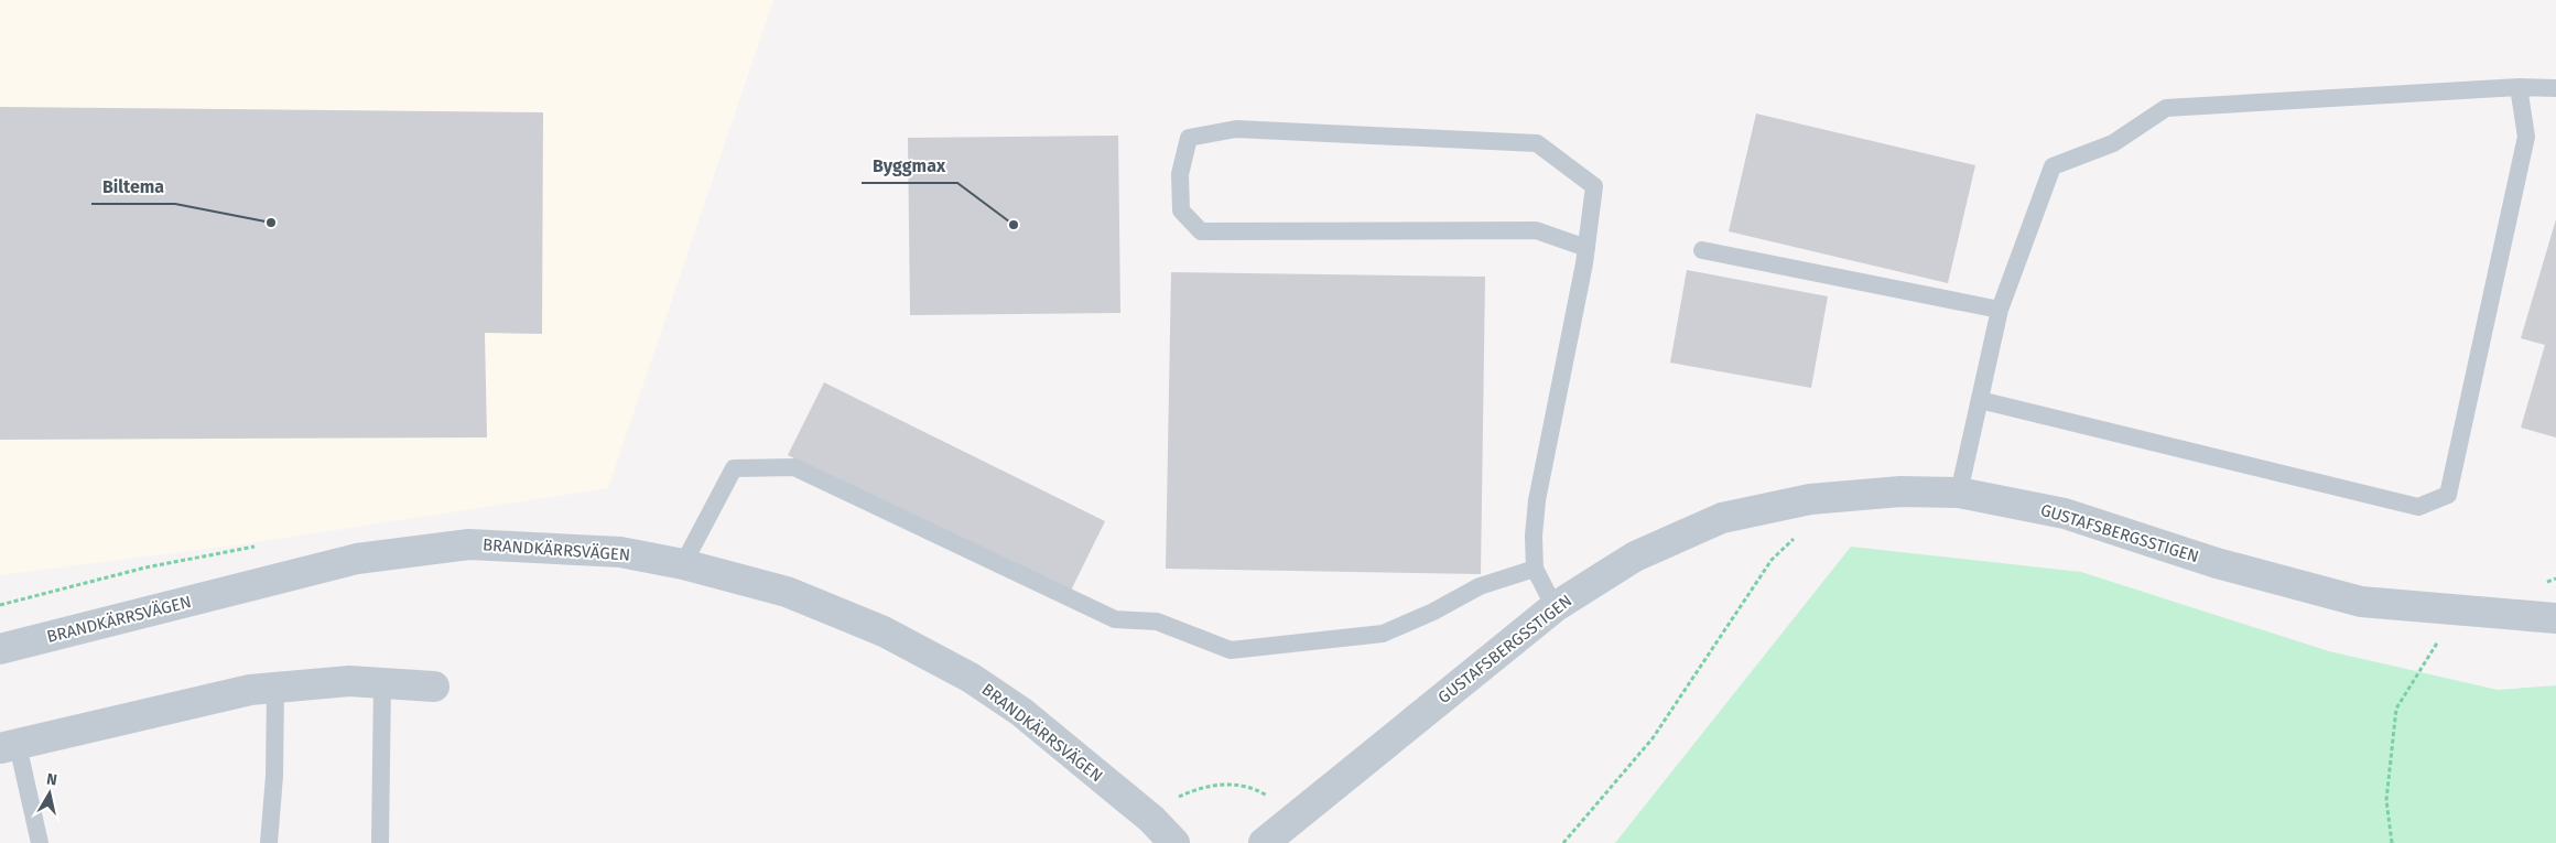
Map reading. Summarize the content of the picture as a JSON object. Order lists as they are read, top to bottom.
{
  "streets": {
    "street": ["GUSTAFSBERGSSTIGEN", "BRANDKÄRRSVÄGEN"]
  },
  "places": ["Biltema", "Byggmax"],
  "north": "top"
}
